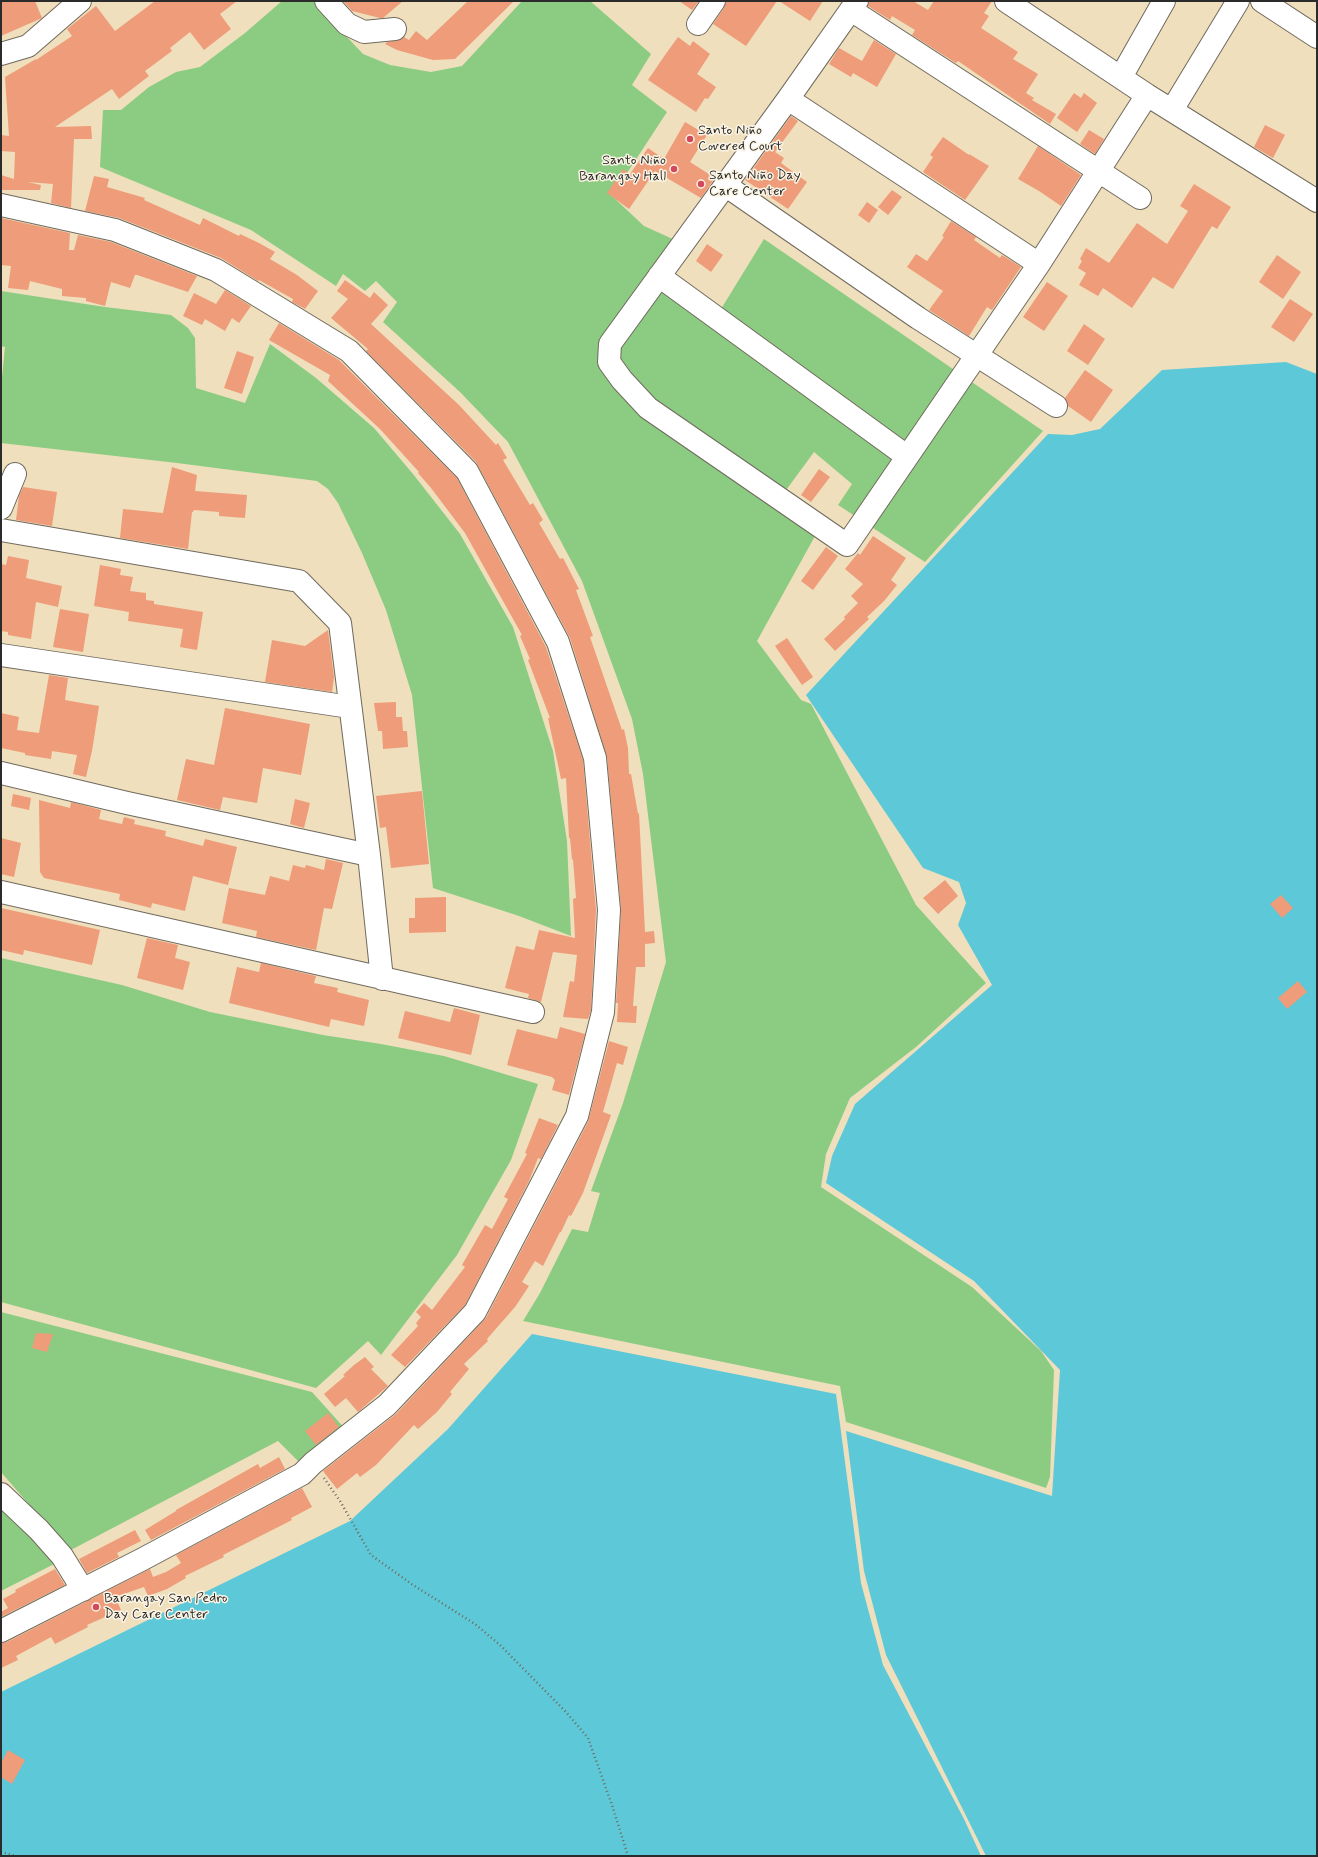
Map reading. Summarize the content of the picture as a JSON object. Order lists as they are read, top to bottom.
{
  "places": [
    "Santo Niño Covered Court",
    "Santo Niño Barangay Hall",
    "Santo Niño Day Care Center",
    "Barangay San Pedro Day Care Center"
  ]
}
